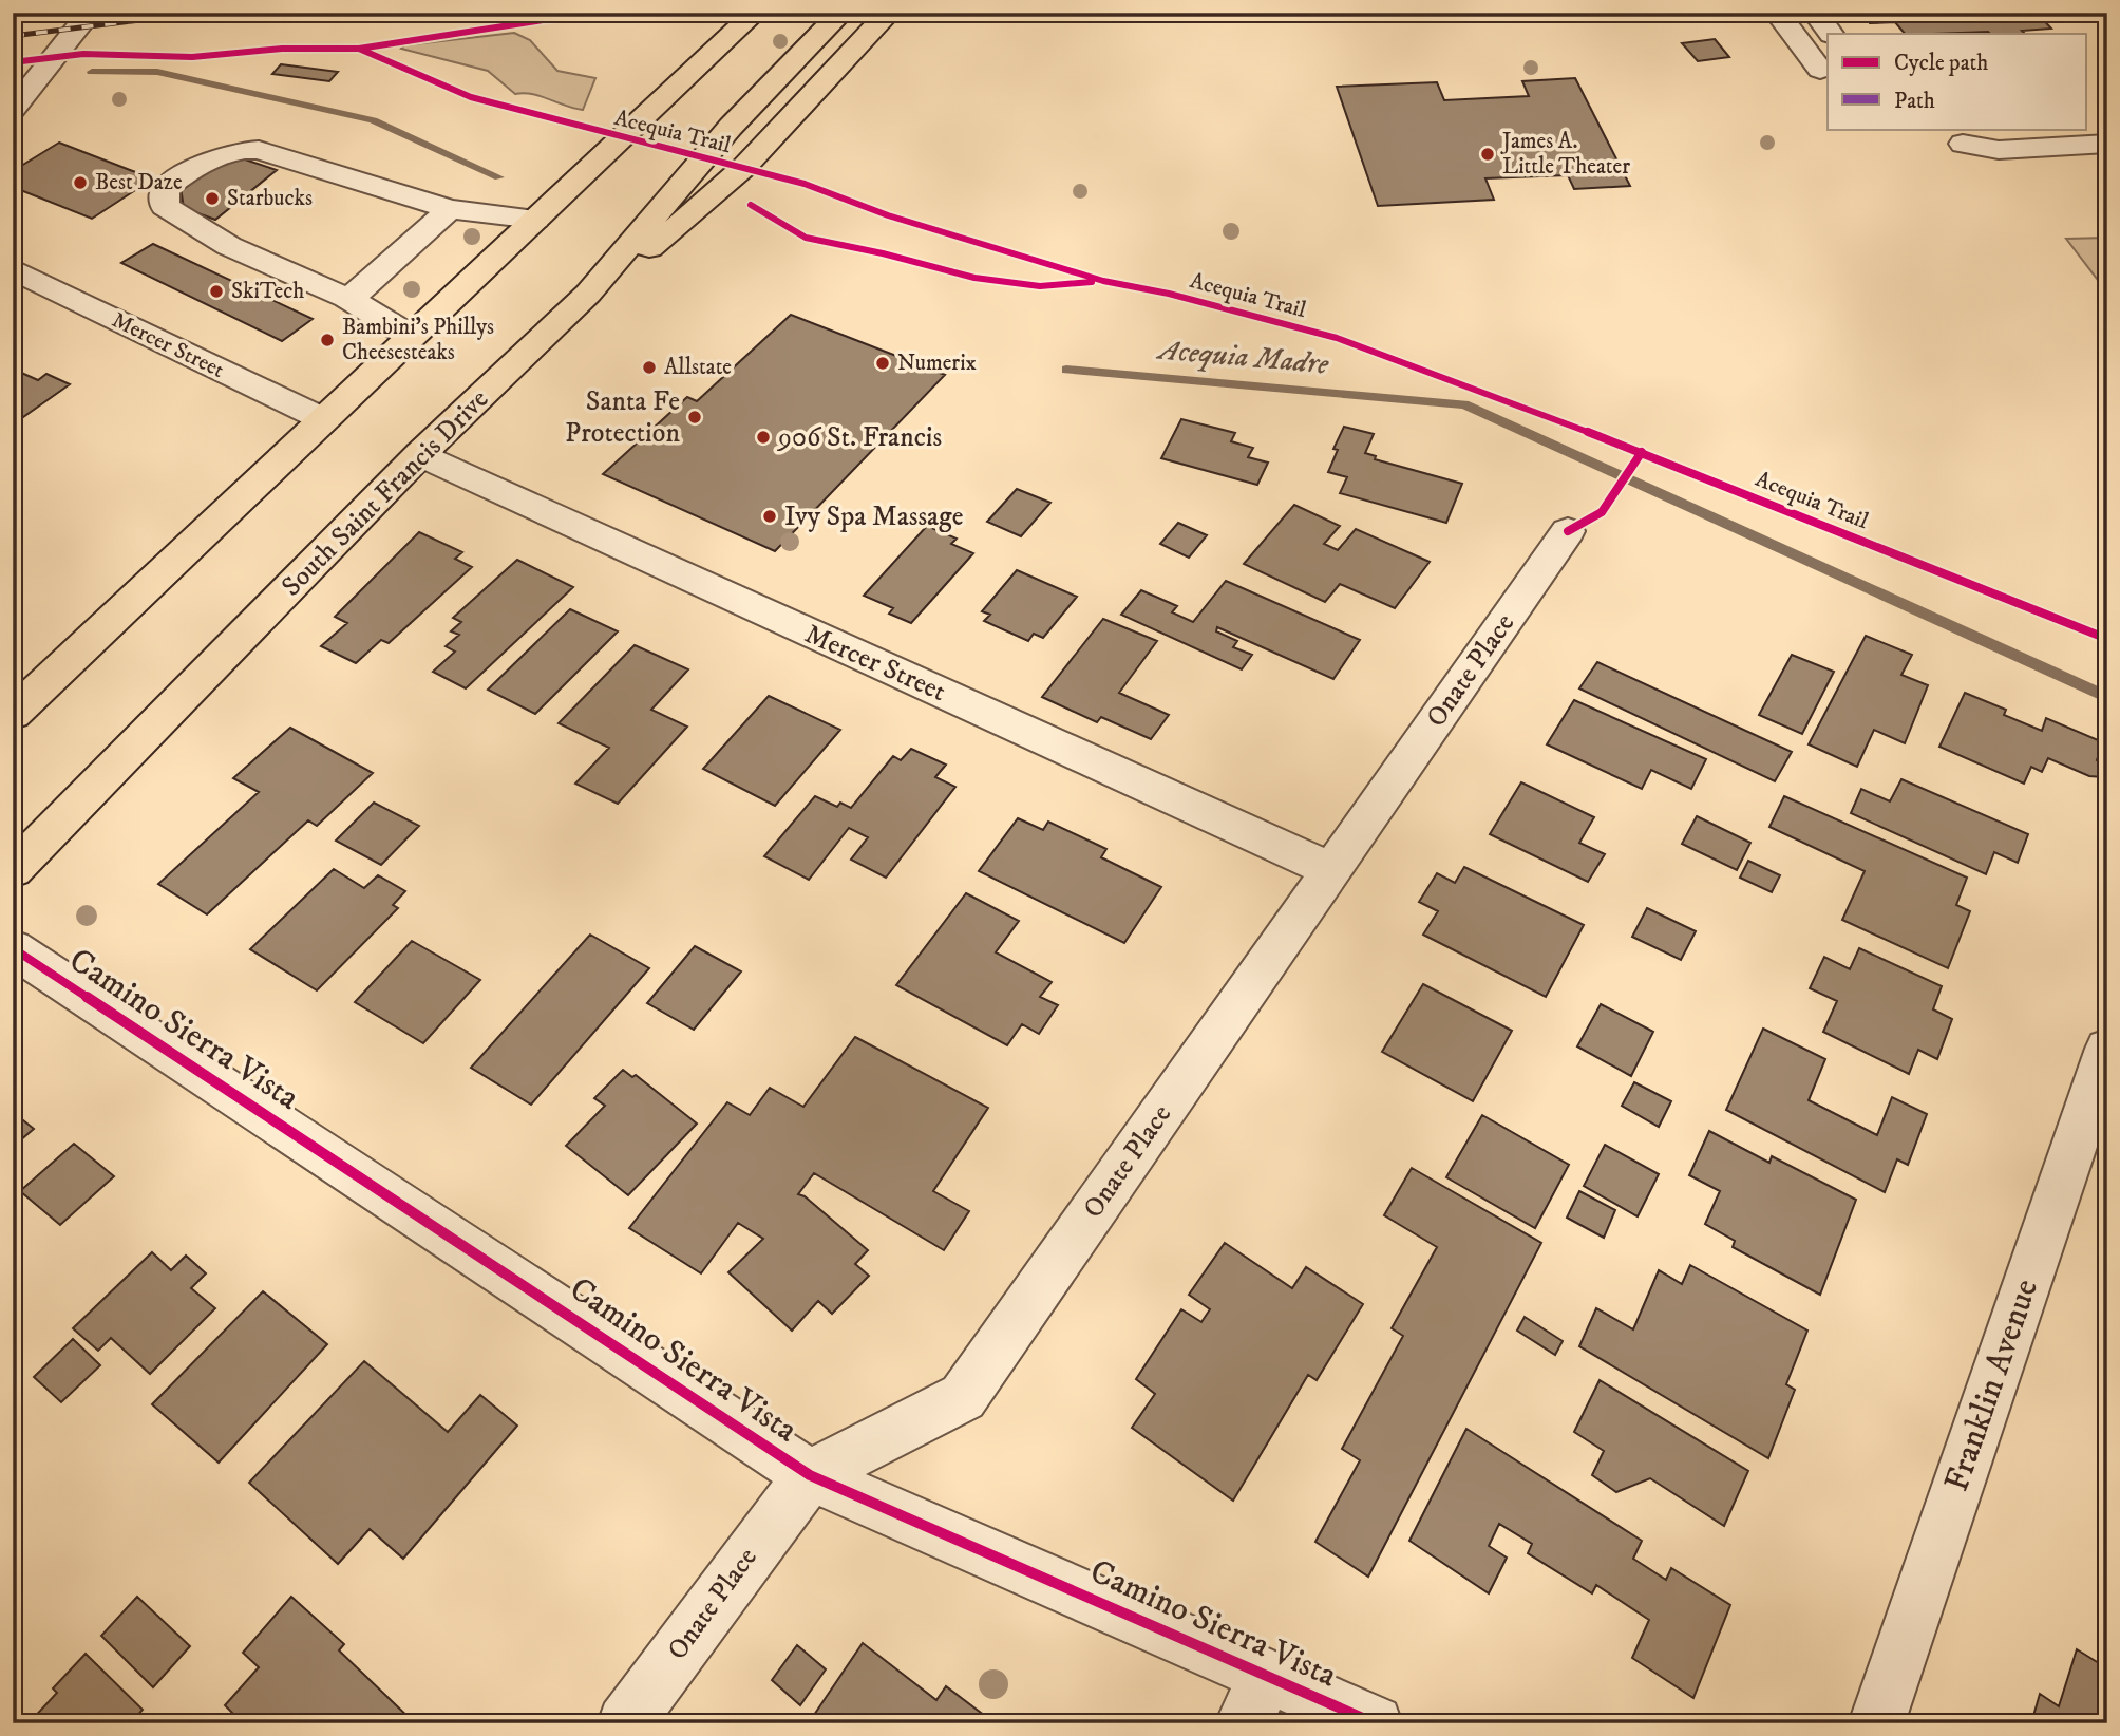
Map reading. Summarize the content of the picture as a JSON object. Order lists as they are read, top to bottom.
{
  "streets": {
    "highway": ["South Saint Francis Drive"],
    "street": [
      "Mercer Street",
      "Onate Place",
      "Camino Sierra Vista",
      "Franklin Avenue"
    ],
    "cycle path": ["Acequia Trail"]
  },
  "crossings": [
    ["Mercer Street", "South Saint Francis Drive"],
    ["Mercer Street", "Onate Place"],
    ["Onate Place", "Camino Sierra Vista"]
  ],
  "water": ["Acequia Madre"],
  "places": [
    "James A. Little Theater",
    "Best Daze",
    "Starbucks",
    "SkiTech",
    "Bambini's Phillys Cheesesteaks",
    "Numerix",
    "Allstate",
    "Santa Fe Protection",
    "906 St. Francis",
    "Ivy Spa Massage"
  ],
  "legend": ["Cycle path", "Path"]
}
